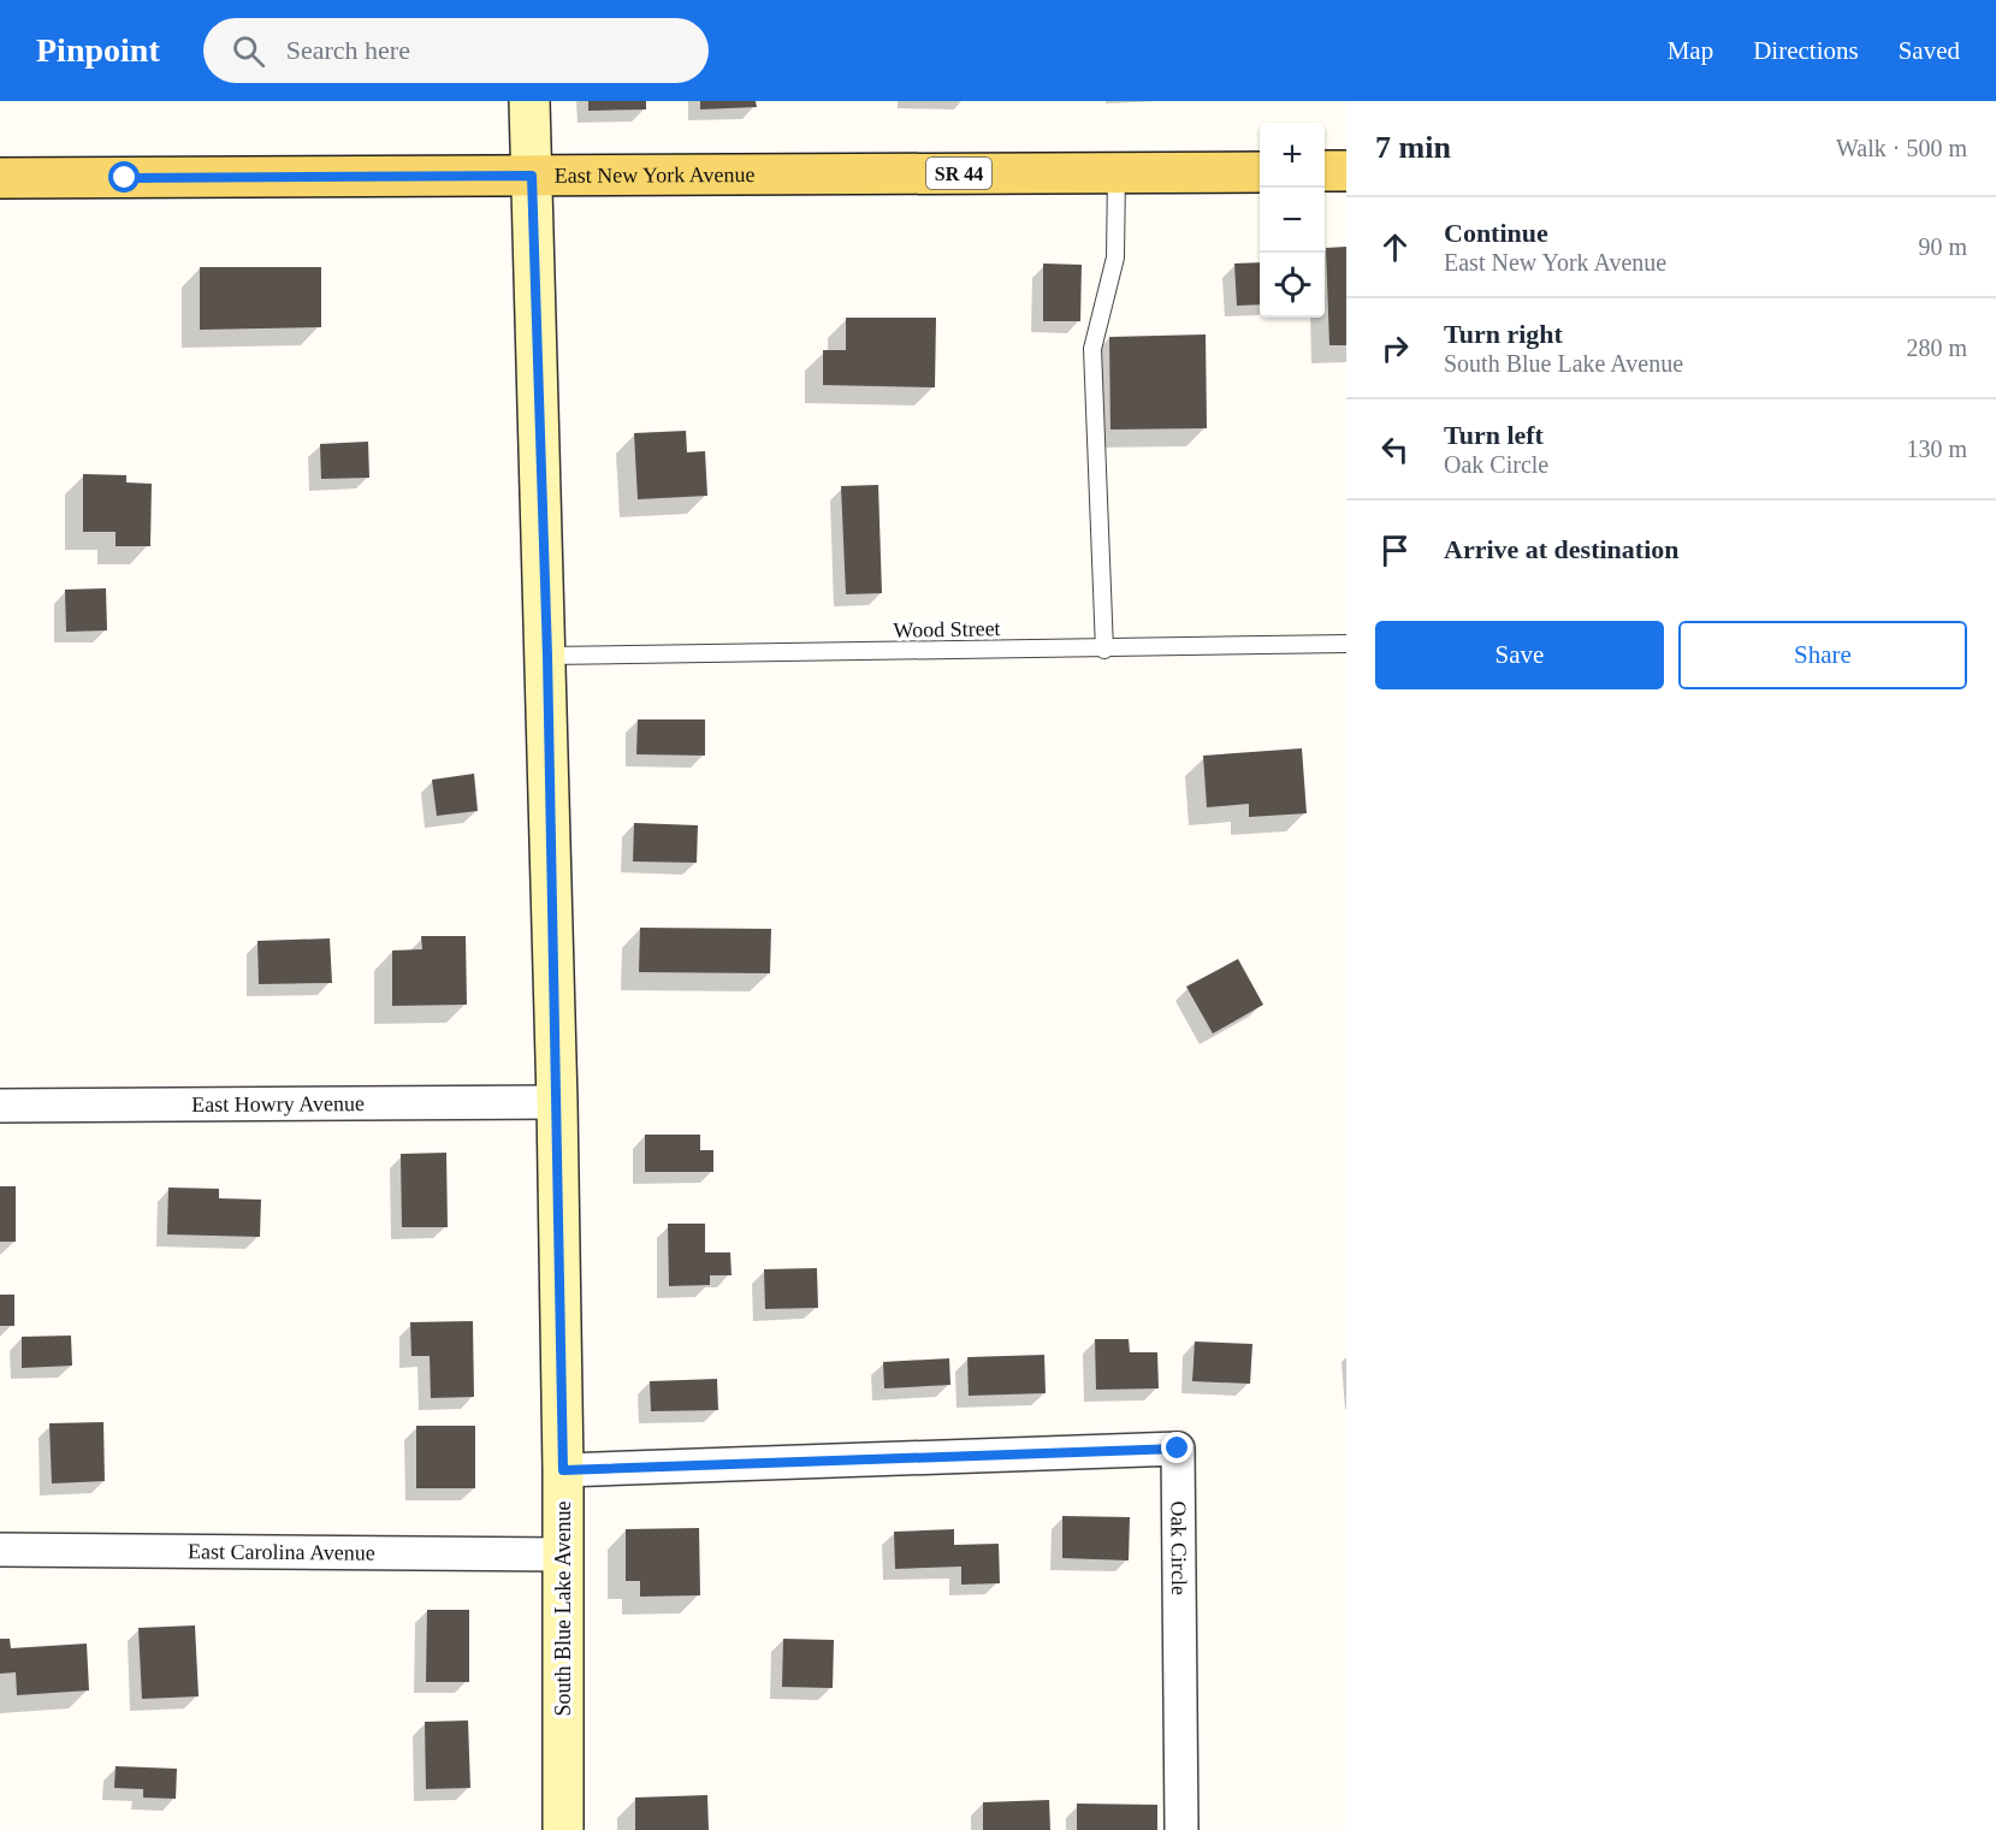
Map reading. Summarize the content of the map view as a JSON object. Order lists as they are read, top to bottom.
{
  "streets": {
    "main road": ["SR 44", "East New York Avenue", "South Blue Lake Avenue"],
    "street": ["East Howry Avenue", "Oak Circle", "East Carolina Avenue"],
    "lane": ["Wood Street"]
  },
  "crossings": [
    ["East New York Avenue", "South Blue Lake Avenue"],
    ["Wood Street", "South Blue Lake Avenue"],
    ["East Howry Avenue", "South Blue Lake Avenue"],
    ["Oak Circle", "South Blue Lake Avenue"],
    ["East Carolina Avenue", "South Blue Lake Avenue"]
  ],
  "page": {
    "header": "Pinpoint",
    "search": "Search here",
    "nav": ["Map", "Directions", "Saved"],
    "heading": ["7 min", "Walk · 500 m"],
    "map_buttons": ["+", "−"],
    "list": [
      ["Continue", "East New York Avenue", "90 m"],
      ["Turn right", "South Blue Lake Avenue", "280 m"],
      ["Turn left", "Oak Circle", "130 m"],
      "Arrive at destination"
    ],
    "buttons": ["Save", "Share"]
  }
}
